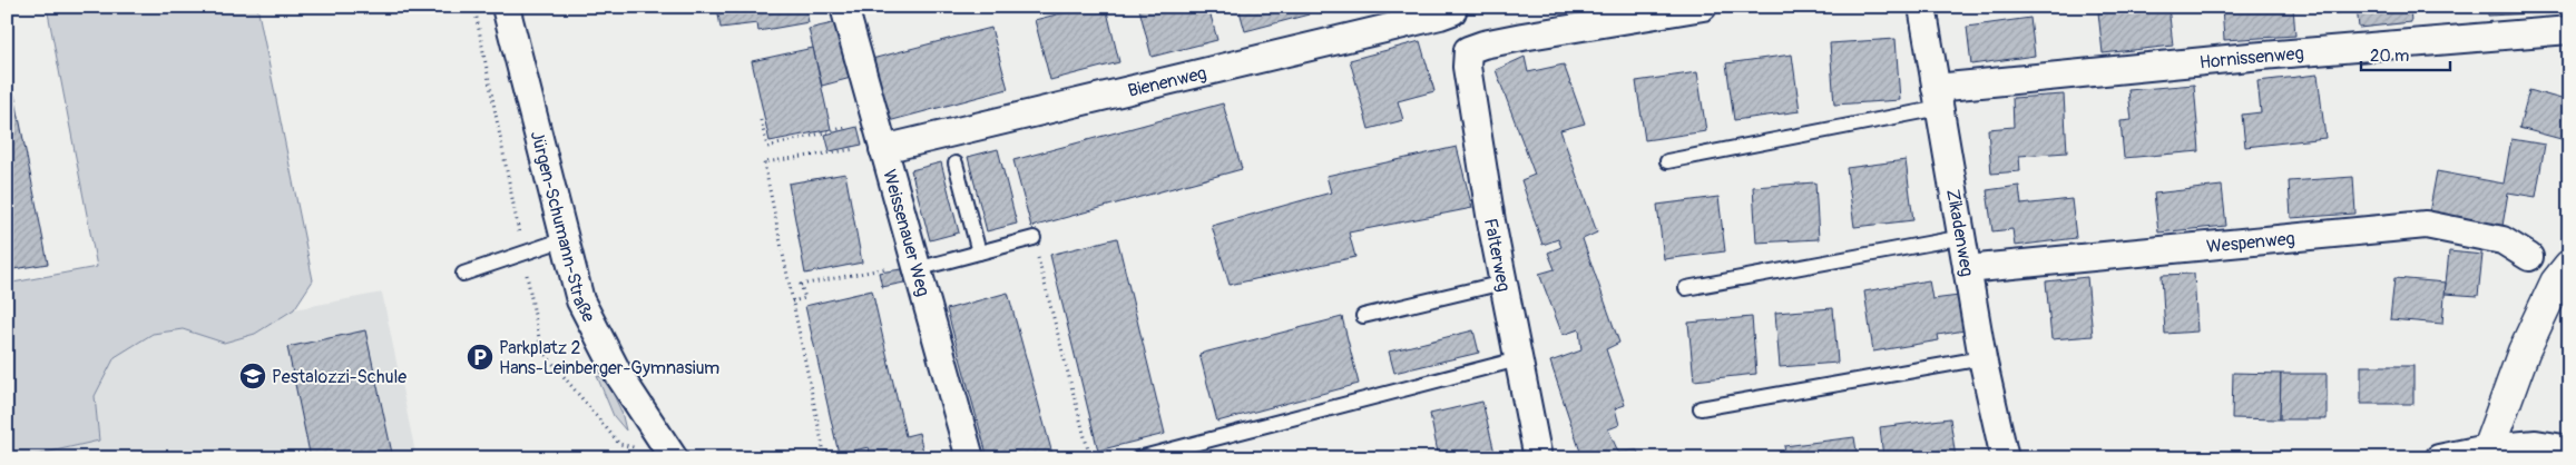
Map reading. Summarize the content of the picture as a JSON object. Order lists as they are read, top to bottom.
{
  "streets": {
    "street": [
      "Hornissenweg",
      "Bienenweg",
      "Jürgen-Schumann-Straße",
      "Weissenauer Weg",
      "Zikadenweg",
      "Wespenweg",
      "Falterweg"
    ]
  },
  "crossings": [
    ["Hornissenweg", "Zikadenweg"],
    ["Bienenweg", "Weissenauer Weg"],
    ["Zikadenweg", "Wespenweg"]
  ],
  "places": {
    "parking": ["Parkplatz 2 Hans-Leinberger-Gymnasium"],
    "school or university": ["Pestalozzi-Schule"]
  },
  "scale_bar": "20 m"
}
